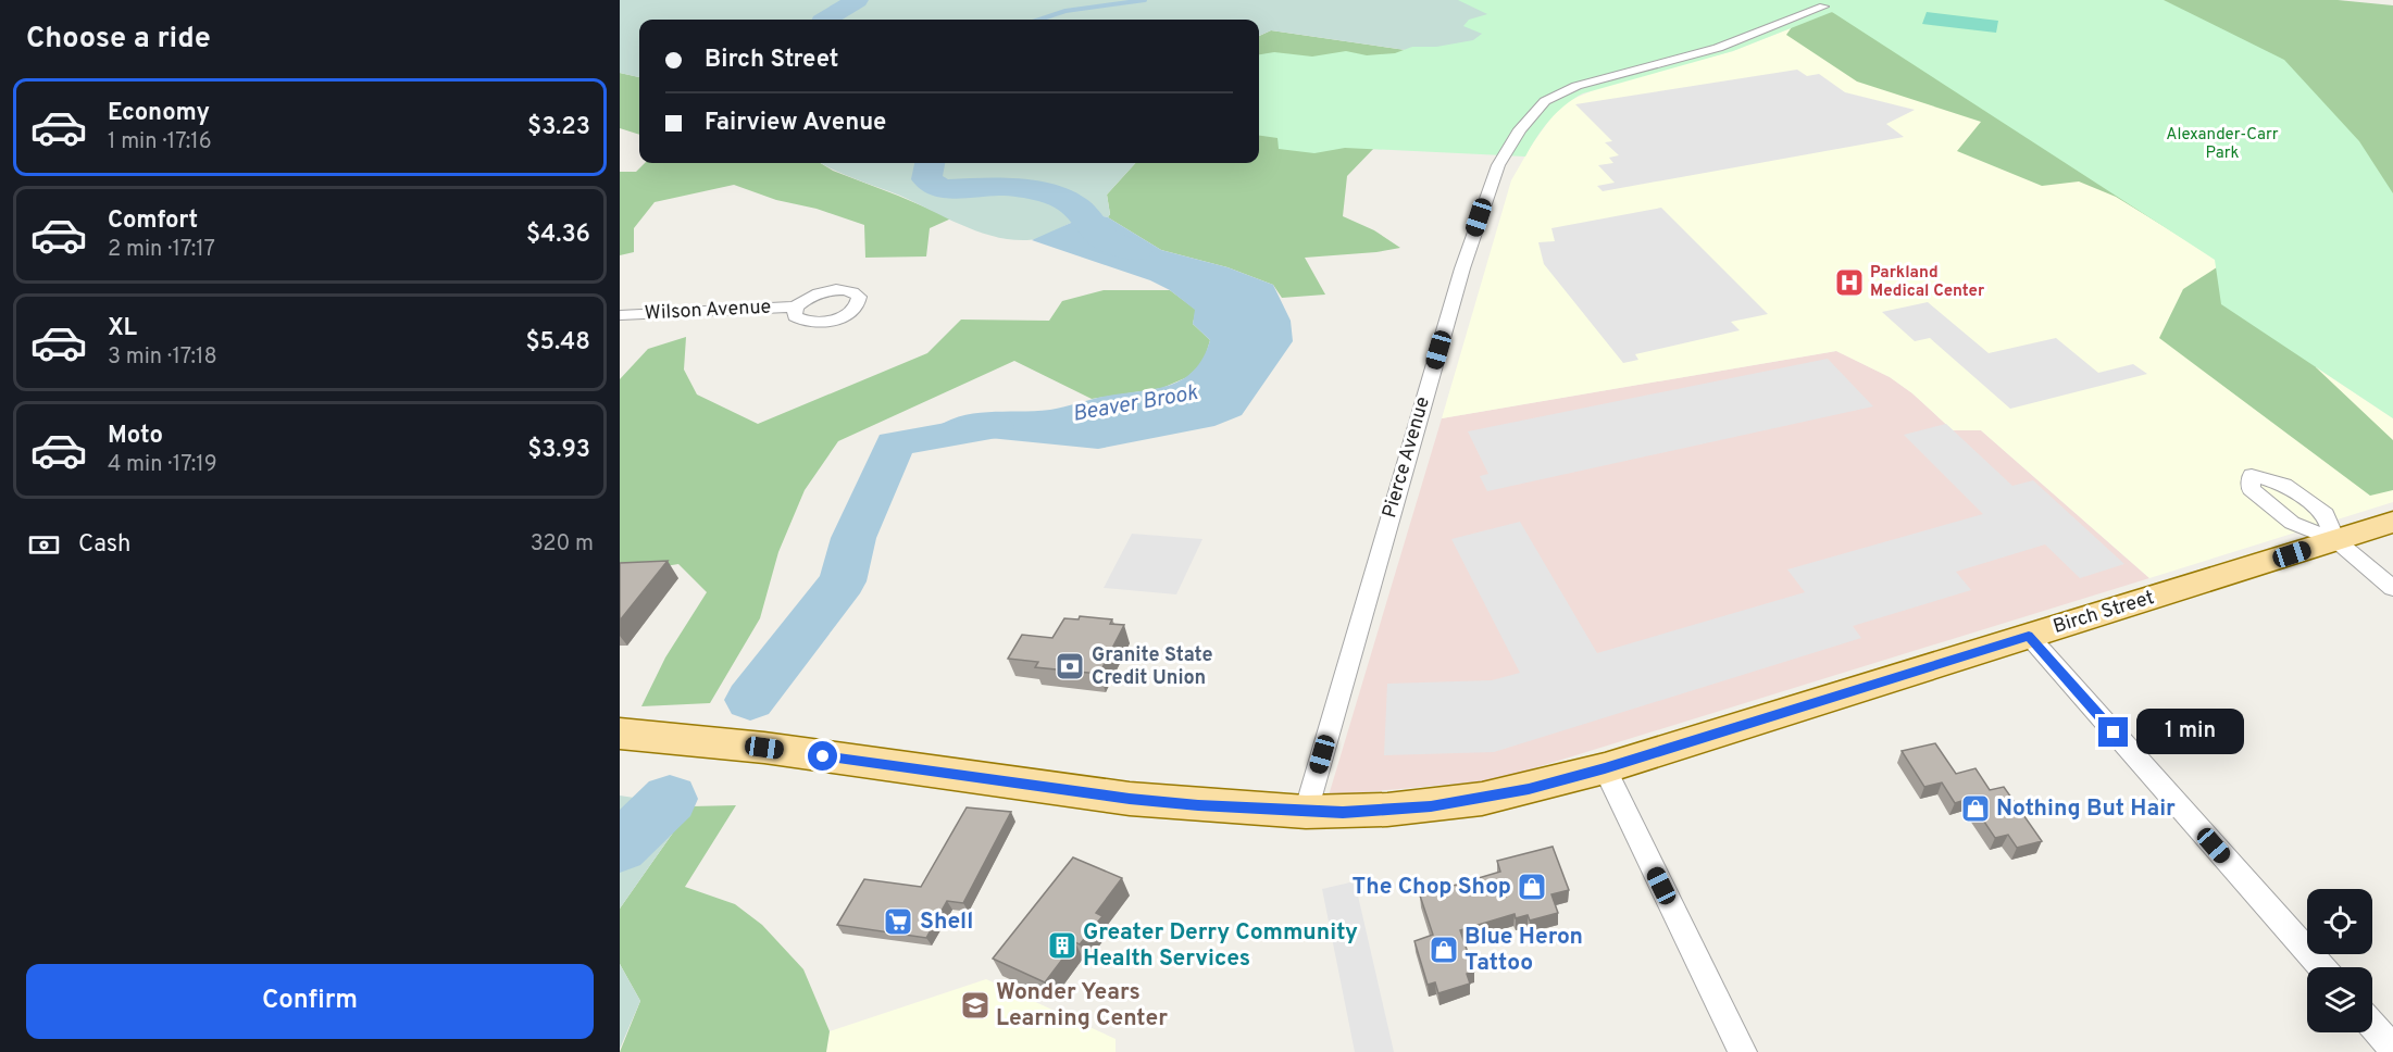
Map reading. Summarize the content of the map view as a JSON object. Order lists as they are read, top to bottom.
{
  "streets": {
    "main road": ["Birch Street"],
    "street": ["Wilson Avenue", "Pierce Avenue"]
  },
  "crossings": [
    ["Pierce Avenue", "Birch Street"]
  ],
  "water": ["Beaver Brook"],
  "parks": ["Alexander-Carr Park"],
  "places": {
    "hospital": ["Parkland Medical Center"],
    "bank": ["Granite State Credit Union"],
    "shop": ["Nothing But Hair", "The Chop Shop", "Blue Heron Tattoo"],
    "supermarket": ["Shell"],
    "building": ["Greater Derry Community Health Services"],
    "school or university": ["Wonder Years Learning Center"]
  },
  "page": {
    "heading": "Choose a ride",
    "banner": ["Birch Street", "Fairview Avenue"],
    "list": [
      {
        "name": "Economy",
        "note": "1 min · 17:16",
        "value": "$3.23"
      },
      {
        "name": "Comfort",
        "note": "2 min · 17:17",
        "value": "$4.36"
      },
      {
        "name": "XL",
        "note": "3 min · 17:18",
        "value": "$5.48"
      },
      {
        "name": "Moto",
        "note": "4 min · 17:19",
        "value": "$3.93"
      }
    ],
    "pay": ["Cash", "320 m"],
    "bubble": "1 min",
    "buttons": "Confirm"
  }
}
